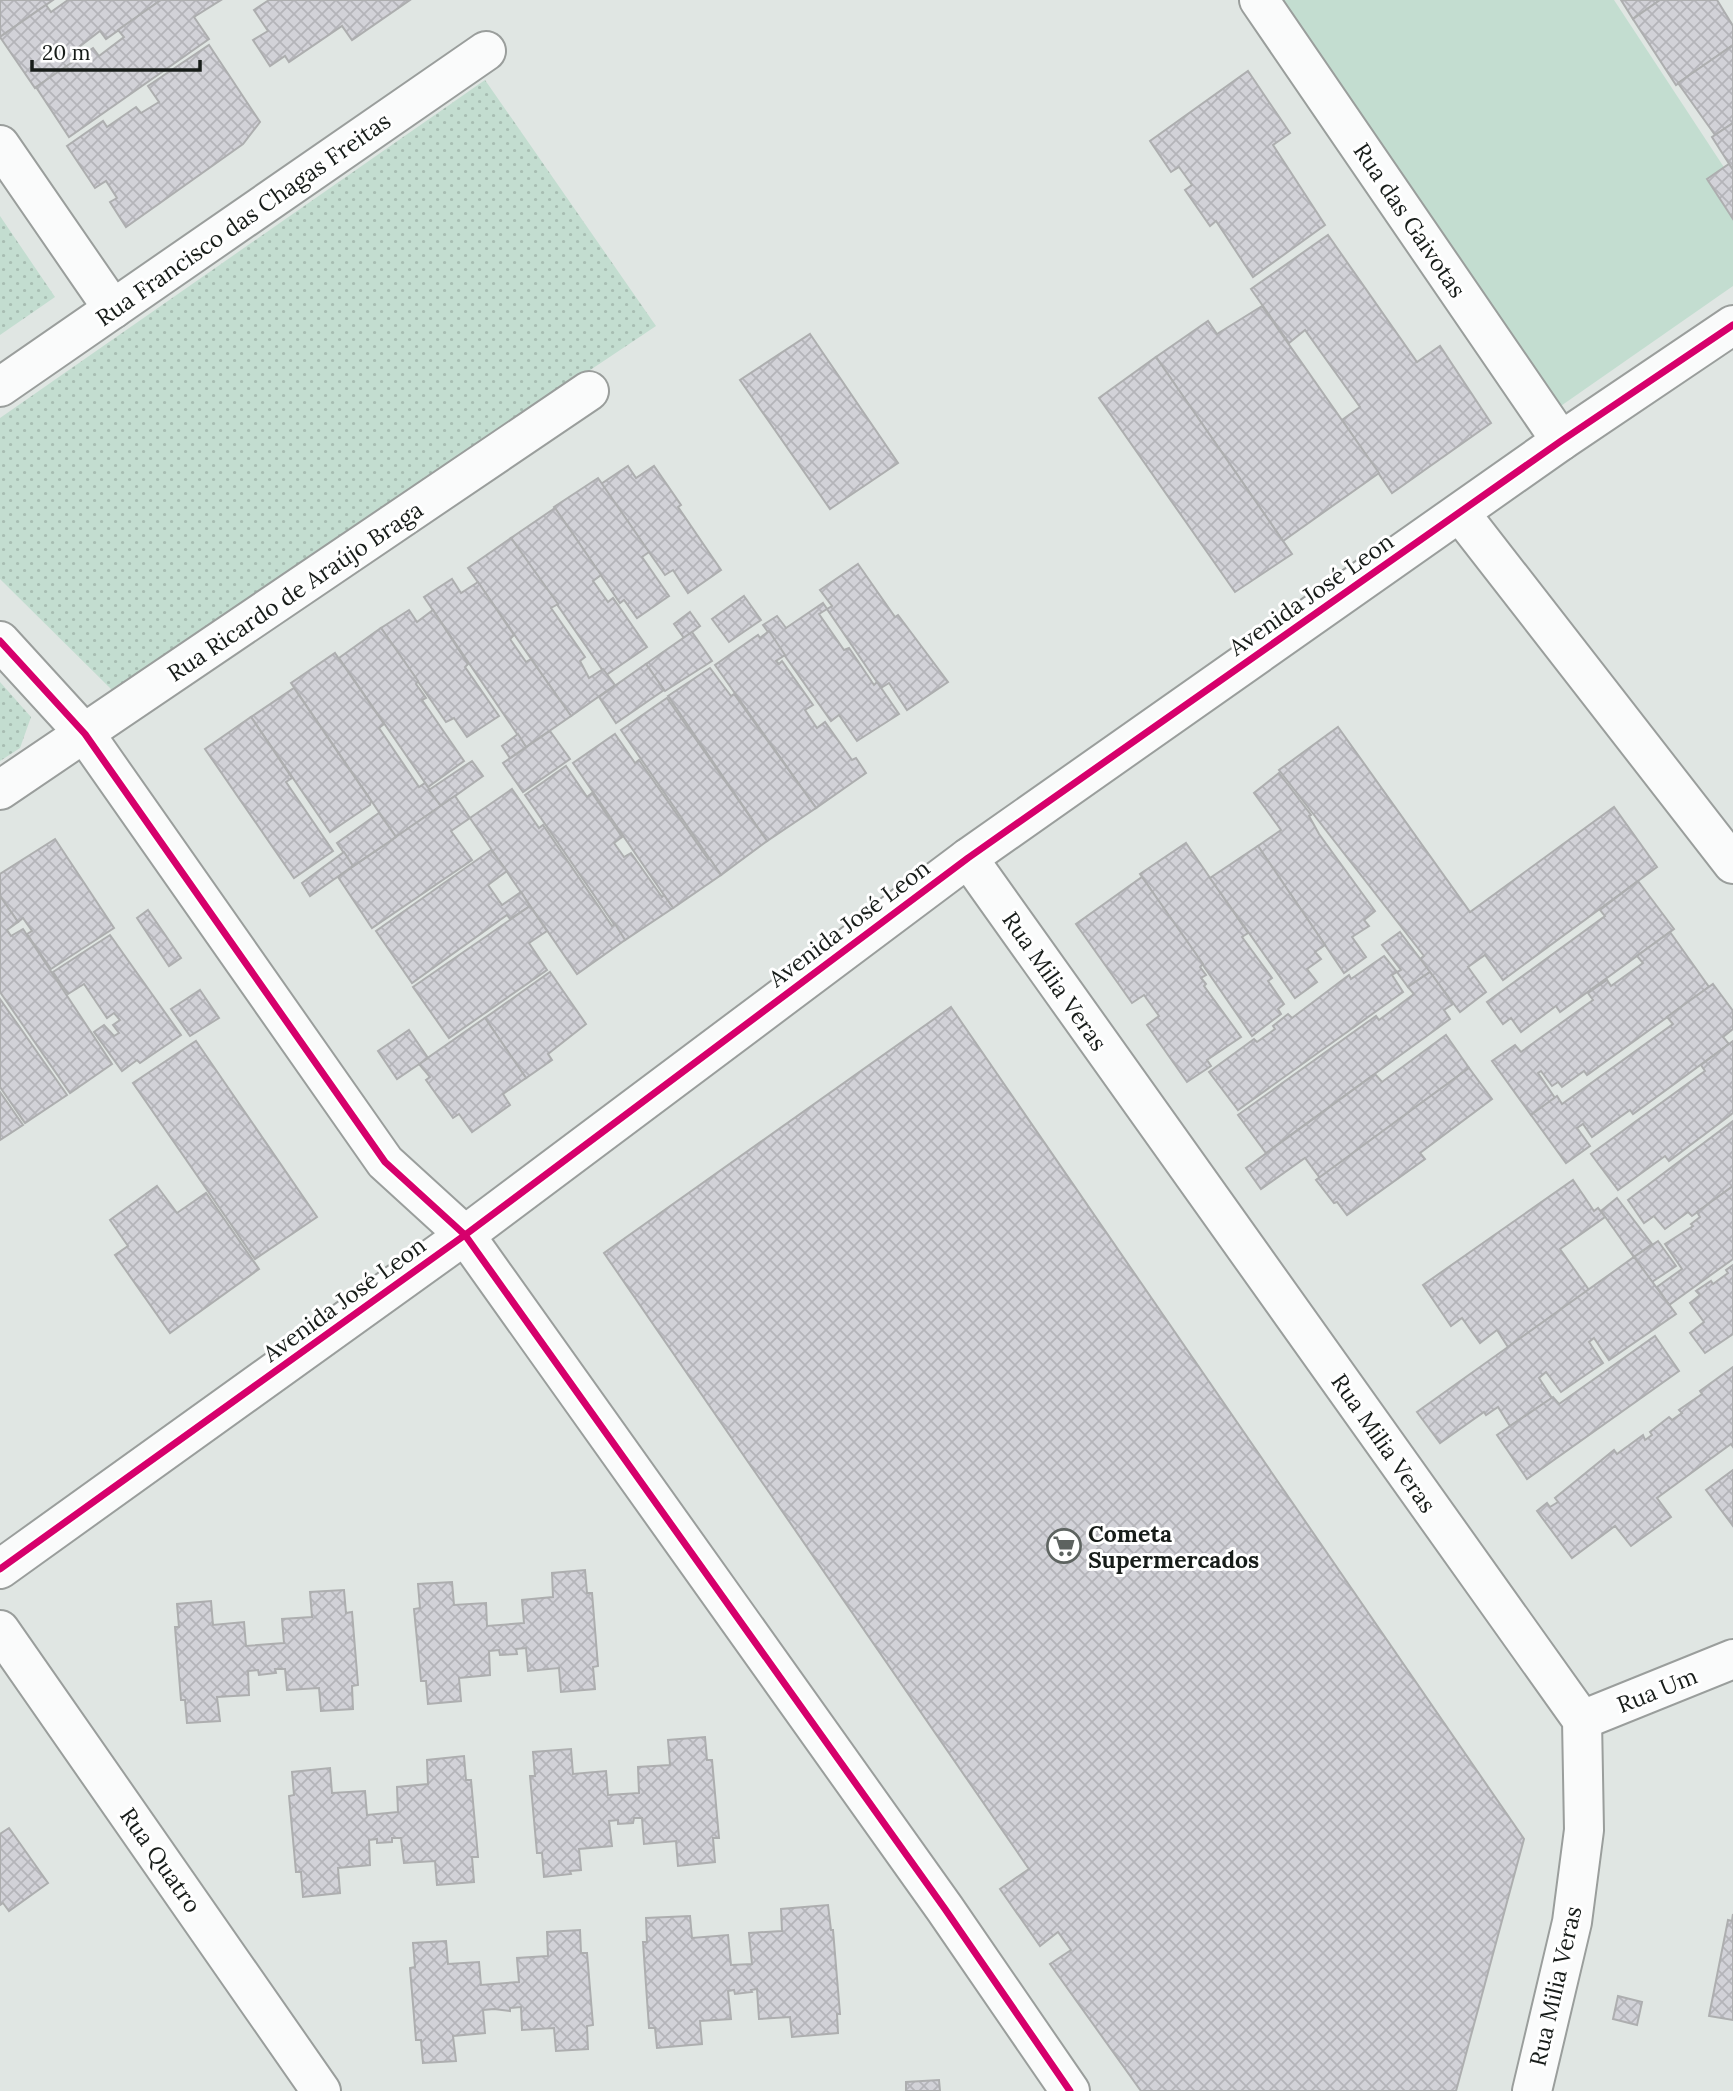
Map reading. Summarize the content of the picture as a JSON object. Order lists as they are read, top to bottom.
{
  "streets": {
    "street": [
      "Rua Francisco das Chagas Freitas",
      "Rua das Gaivotas",
      "Rua Ricardo de Araújo Braga",
      "Avenida José Leon",
      "Rua Milia Veras",
      "Rua Um",
      "Rua Quatro"
    ]
  },
  "crossings": [
    ["Rua das Gaivotas", "Avenida José Leon"],
    ["Avenida José Leon", "Rua Milia Veras"],
    ["Rua Milia Veras", "Rua Um"]
  ],
  "places": {
    "supermarket": ["Cometa Supermercados"]
  },
  "scale_bar": "20 m"
}
